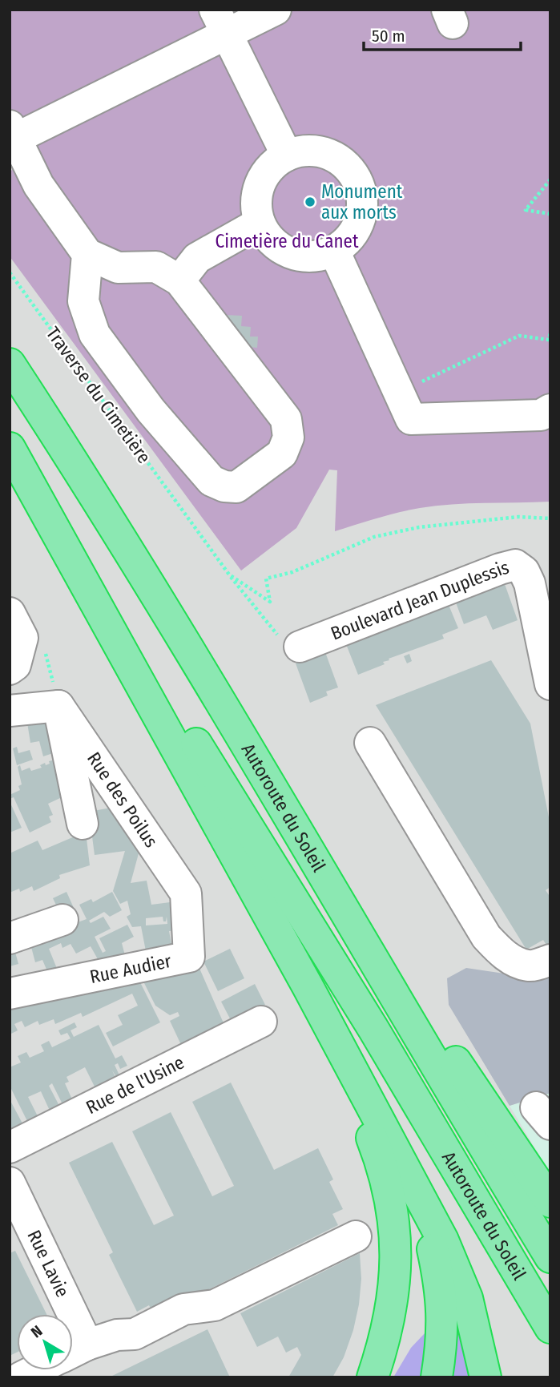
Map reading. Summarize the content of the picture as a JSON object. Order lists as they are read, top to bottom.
{
  "streets": {
    "highway": ["Autoroute du Soleil"],
    "street": [
      "Boulevard Jean Duplessis",
      "Rue des Poilus",
      "Rue Audier",
      "Rue de l'Usine",
      "Rue Lavie"
    ],
    "path": ["Traverse du Cimetière"]
  },
  "crossings": [
    ["Traverse du Cimetière", "Boulevard Jean Duplessis"],
    ["Rue des Poilus", "Rue Audier"]
  ],
  "parks": ["Cimetière du Canet"],
  "places": ["Monument aux morts"],
  "scale_bar": "50 m",
  "north": "top left"
}
